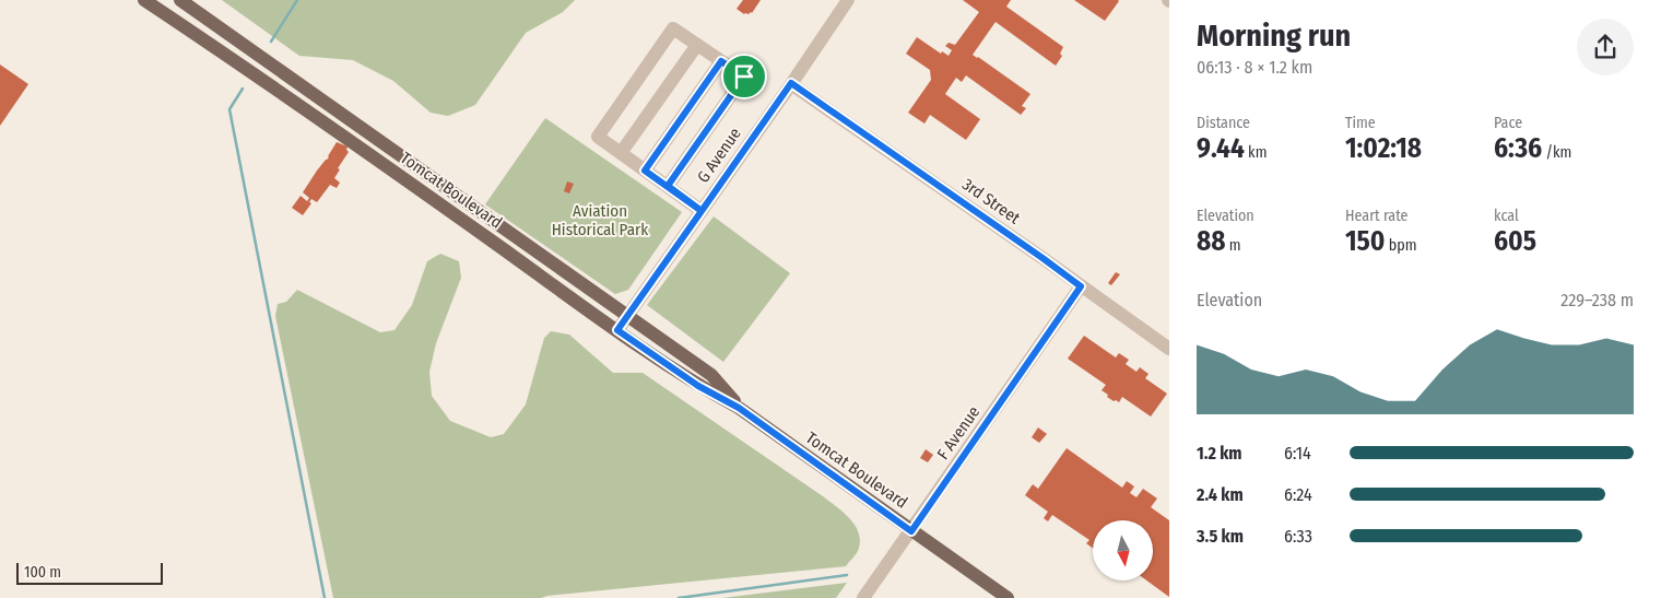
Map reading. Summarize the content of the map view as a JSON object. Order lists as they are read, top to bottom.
{
  "streets": {
    "main road": ["Tomcat Boulevard"],
    "street": ["G Avenue", "3rd Street", "F Avenue"]
  },
  "crossings": [
    ["G Avenue", "Tomcat Boulevard"],
    ["G Avenue", "3rd Street"],
    ["Tomcat Boulevard", "F Avenue"],
    ["3rd Street", "F Avenue"]
  ],
  "parks": ["Aviation Historical Park"],
  "scale_bar": "100 m",
  "north": "bottom",
  "page": {
    "heading": ["Morning run", "06:13 · 8 × 1.2 km"],
    "stats": [
      ["Distance", "9.44 km"],
      ["Time", "1:02:18"],
      ["Pace", "6:36 /km"],
      ["Elevation", "88 m"],
      ["Heart rate", "150 bpm"],
      ["kcal", "605"]
    ],
    "chart": ["Elevation", "229–238 m"],
    "list": [
      {
        "name": "1.2 km",
        "note": "6:14"
      },
      {
        "name": "2.4 km",
        "note": "6:24"
      },
      {
        "name": "3.5 km",
        "note": "6:33"
      }
    ],
    "scale": "100 m"
  }
}
